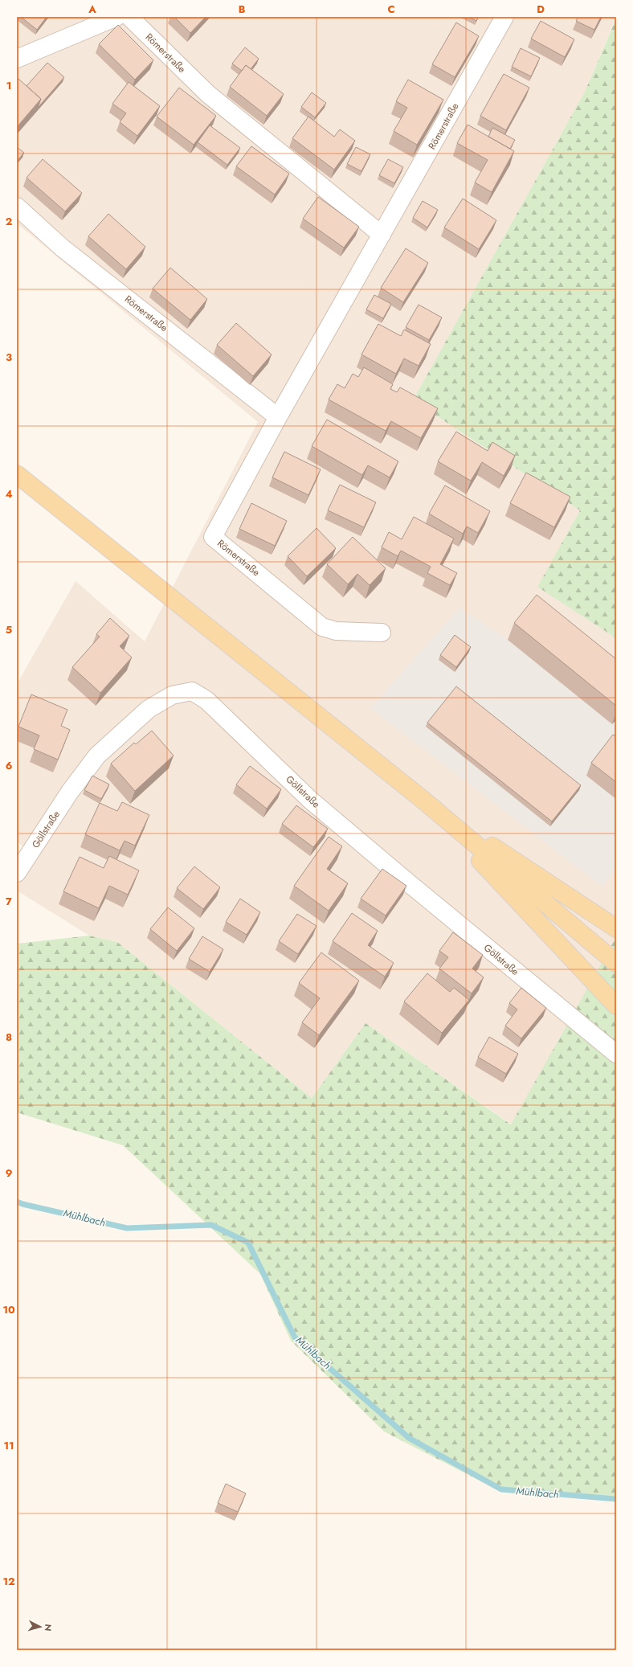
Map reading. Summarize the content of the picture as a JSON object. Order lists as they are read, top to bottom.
{
  "streets": {
    "street": ["Römerstraße", "Göllstraße"]
  },
  "water": ["Mühlbach"],
  "north": "right",
  "grid": {
    "columns": [
      "A",
      "B",
      "C",
      "D"
    ],
    "rows": [
      "1",
      "2",
      "3",
      "4",
      "5",
      "6",
      "7",
      "8",
      "9",
      "10",
      "11",
      "12"
    ]
  }
}
